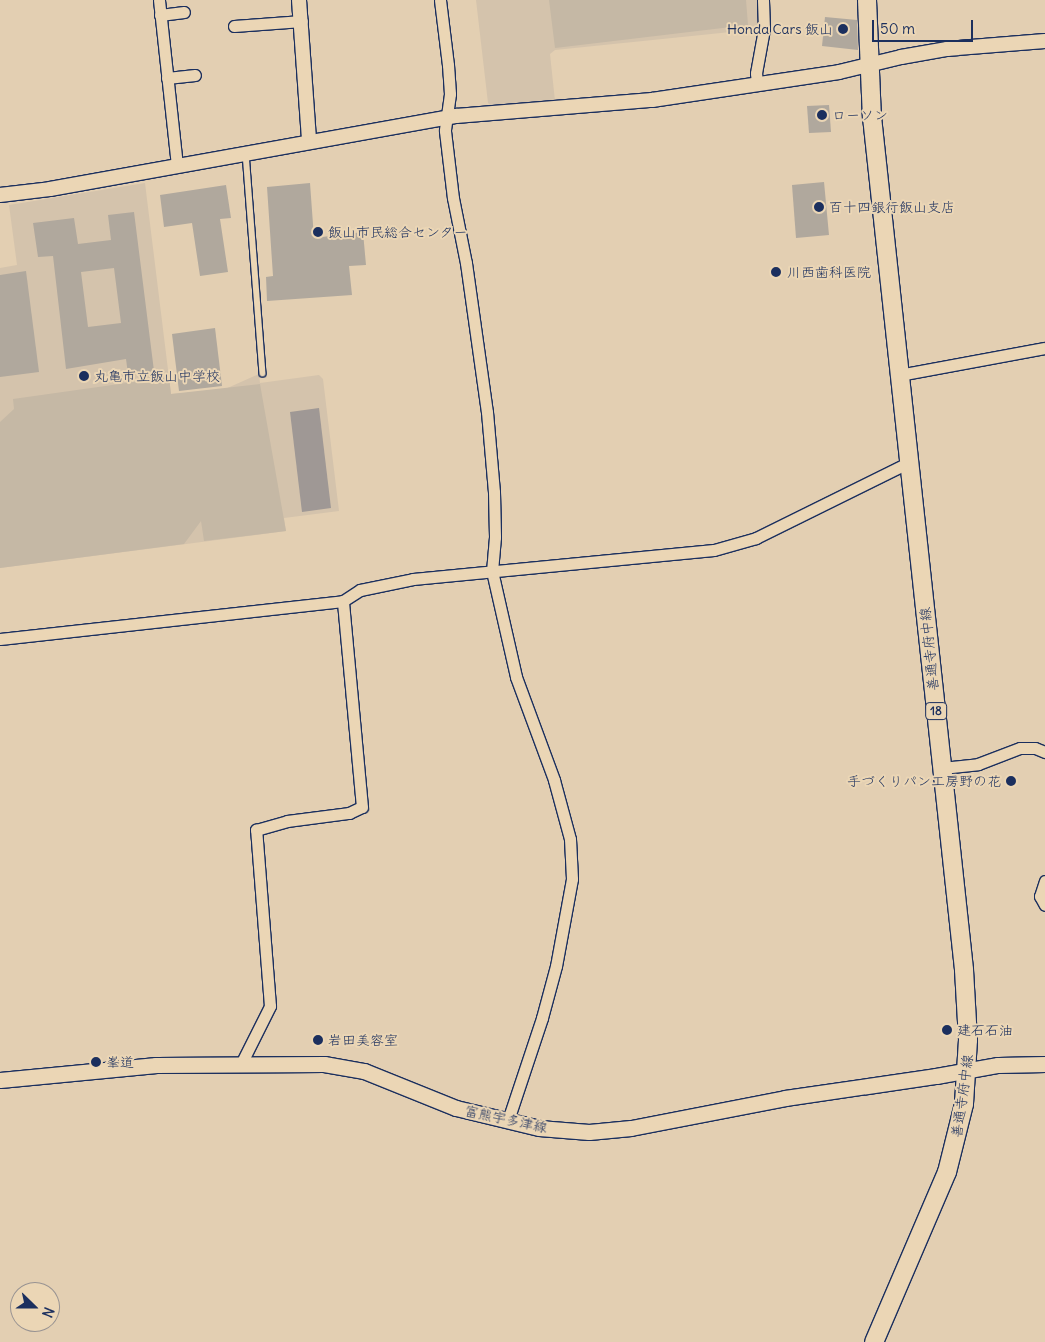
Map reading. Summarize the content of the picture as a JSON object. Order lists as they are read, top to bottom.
{
  "streets": {
    "main road": ["善通寺府中線", "18", "富熊宇多津線"]
  },
  "crossings": [
    ["善通寺府中線", "富熊宇多津線"]
  ],
  "places": [
    "Honda Cars 飯山",
    "ローソン",
    "百十四銀行飯山支店",
    "飯山市民総合センター",
    "川西歯科医院",
    "丸亀市立飯山中学校",
    "手づくりパン工房野の花",
    "建石石油",
    "岩田美容室",
    "峯道"
  ],
  "scale_bar": "50 m",
  "north": "right"
}
